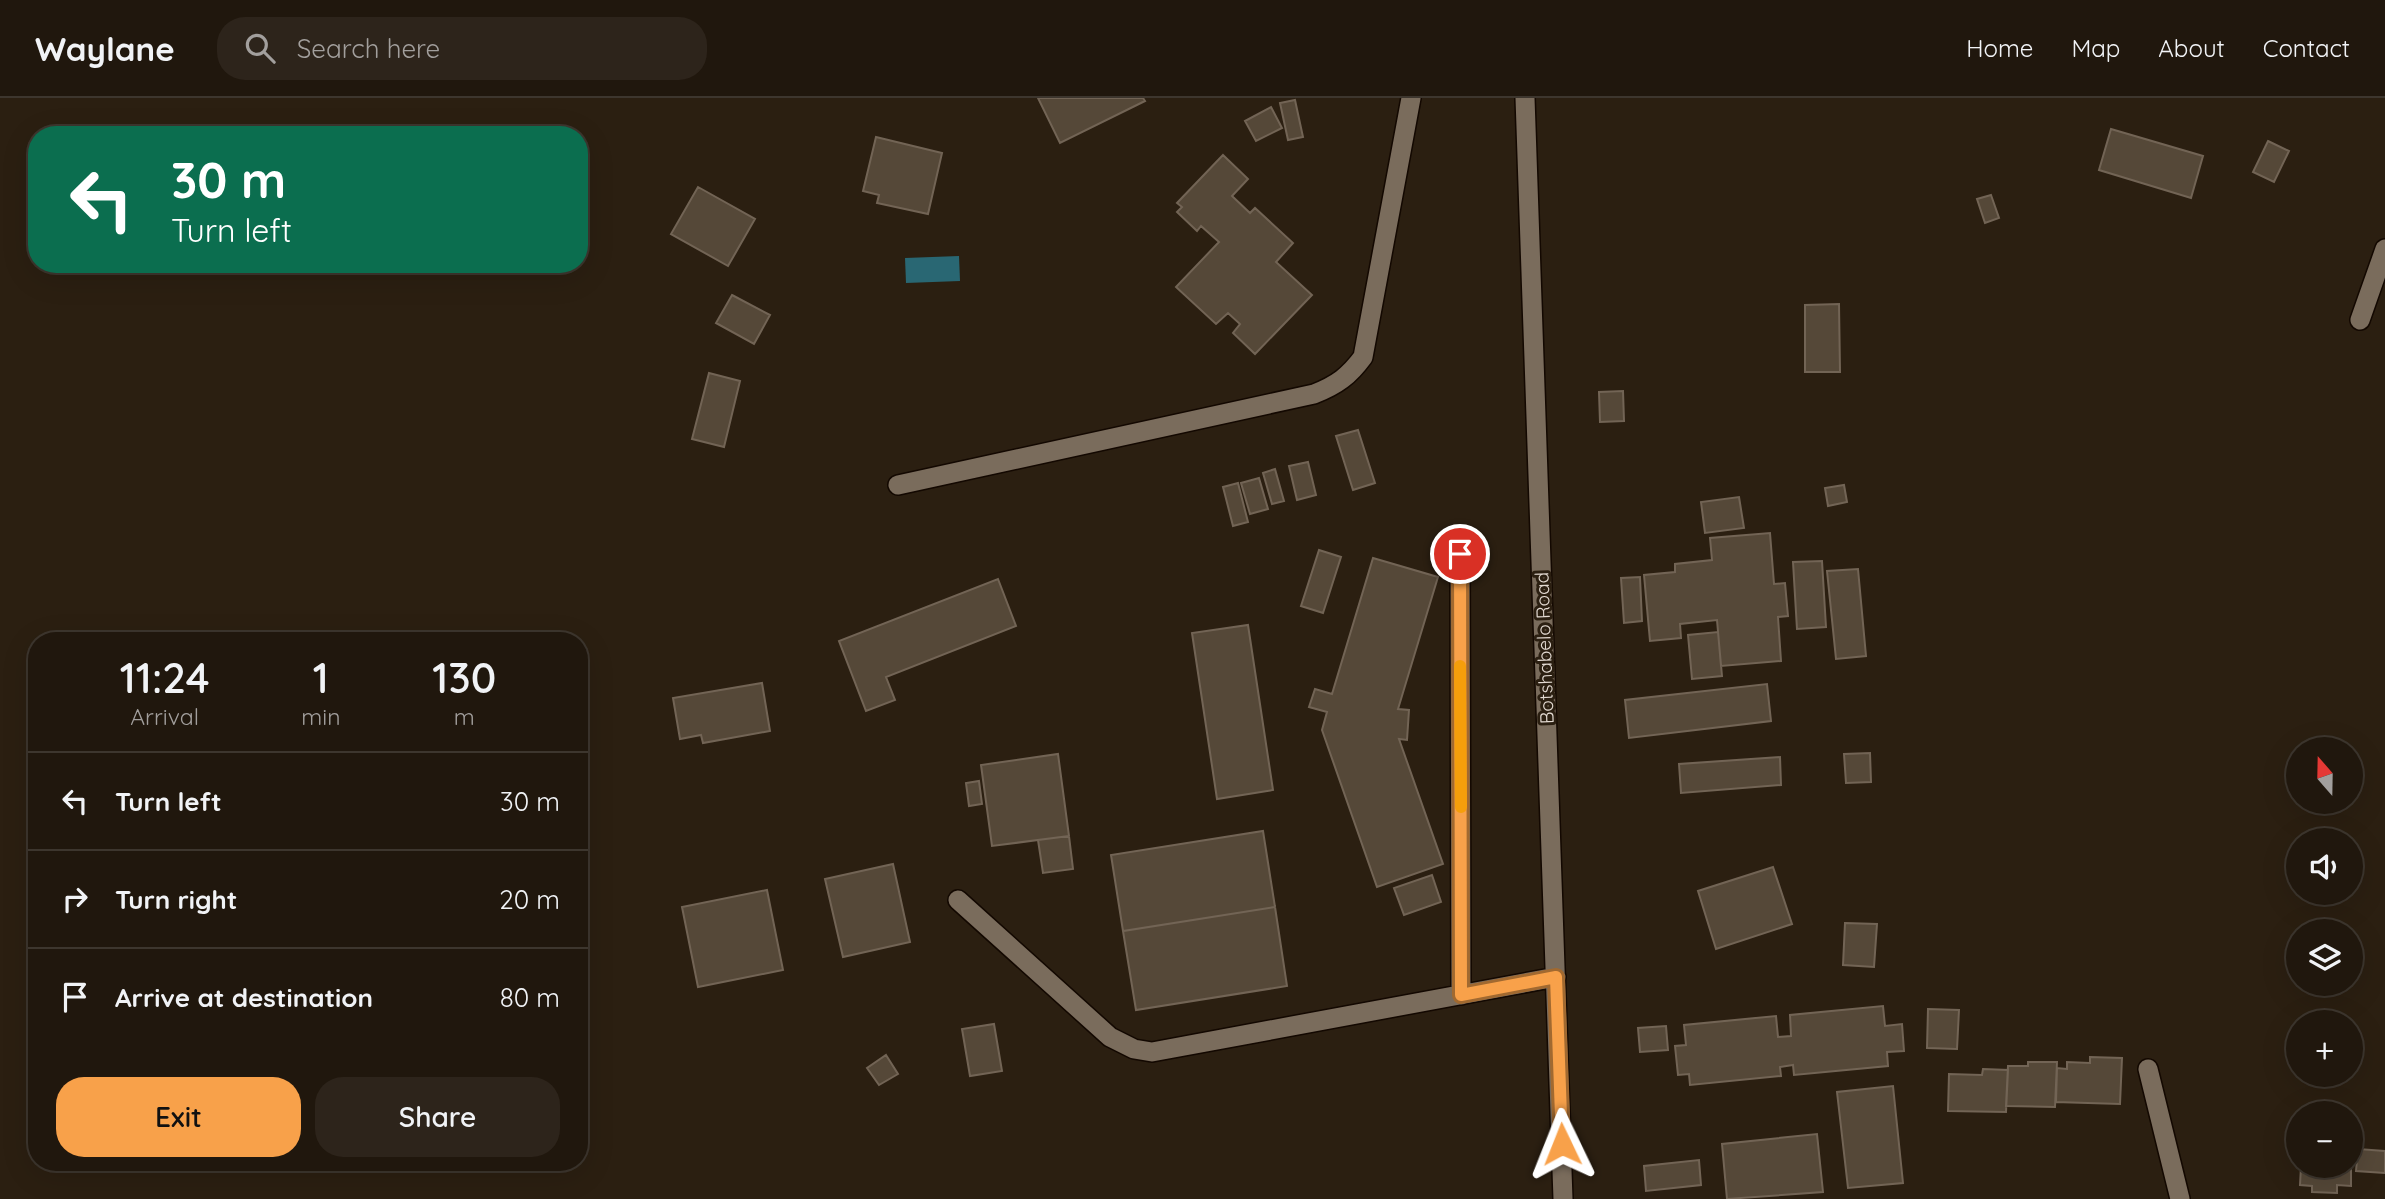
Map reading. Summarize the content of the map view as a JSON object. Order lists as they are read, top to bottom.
{
  "streets": {
    "street": ["Botshabelo Road"]
  },
  "north": "top",
  "page": {
    "header": "Waylane",
    "search": "Search here",
    "nav": [
      "Home",
      "Map",
      "About",
      "Contact"
    ],
    "turn": ["30 m", "Turn left"],
    "eta": [
      "11:24",
      "Arrival",
      "1",
      "min",
      "130",
      "m"
    ],
    "map_buttons": ["+", "−"],
    "list": [
      {
        "name": "Turn left",
        "value": "30 m"
      },
      {
        "name": "Turn right",
        "value": "20 m"
      },
      {
        "name": "Arrive at destination",
        "value": "80 m"
      }
    ],
    "buttons": ["Exit", "Share"]
  }
}
